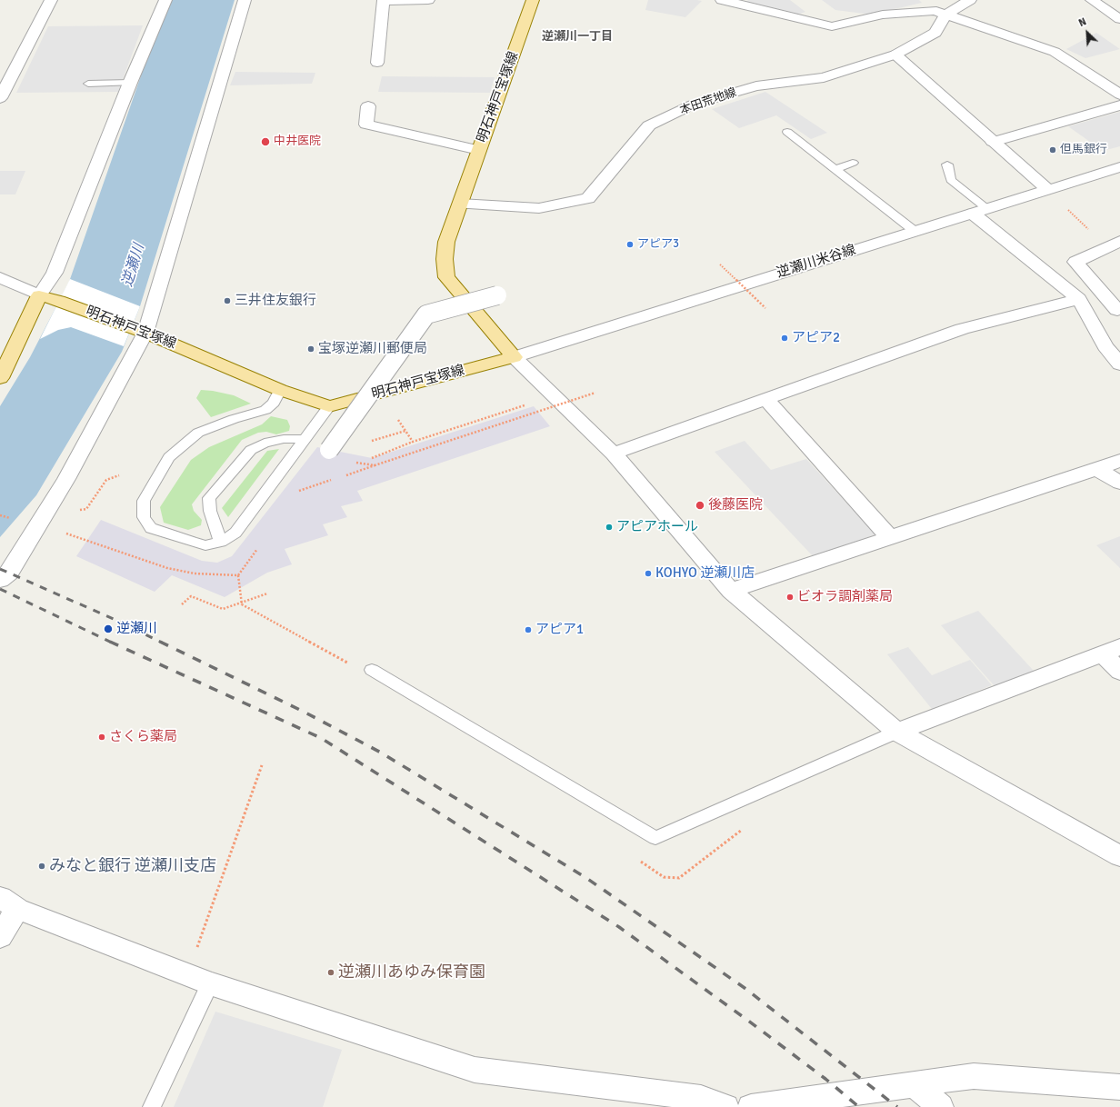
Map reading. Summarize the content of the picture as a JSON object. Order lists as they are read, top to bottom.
{
  "streets": {
    "main road": ["明石神戸宝塚線"],
    "street": ["本田荒地線", "逆瀬川米谷線"]
  },
  "crossings": [
    ["明石神戸宝塚線", "本田荒地線"],
    ["明石神戸宝塚線", "逆瀬川米谷線"]
  ],
  "districts": ["逆瀬川一丁目"],
  "water": ["逆瀬川"],
  "places": [
    "中井医院",
    "但馬銀行",
    "アピア3",
    "三井住友銀行",
    "アピア2",
    "宝塚逆瀬川郵便局",
    "後藤医院",
    "アピアホール",
    "KOHYO 逆瀬川店",
    "ビオラ調剤薬局",
    "逆瀬川",
    "アピア1",
    "さくら薬局",
    "みなと銀行 逆瀬川支店",
    "逆瀬川あゆみ保育園"
  ],
  "north": "top left"
}
